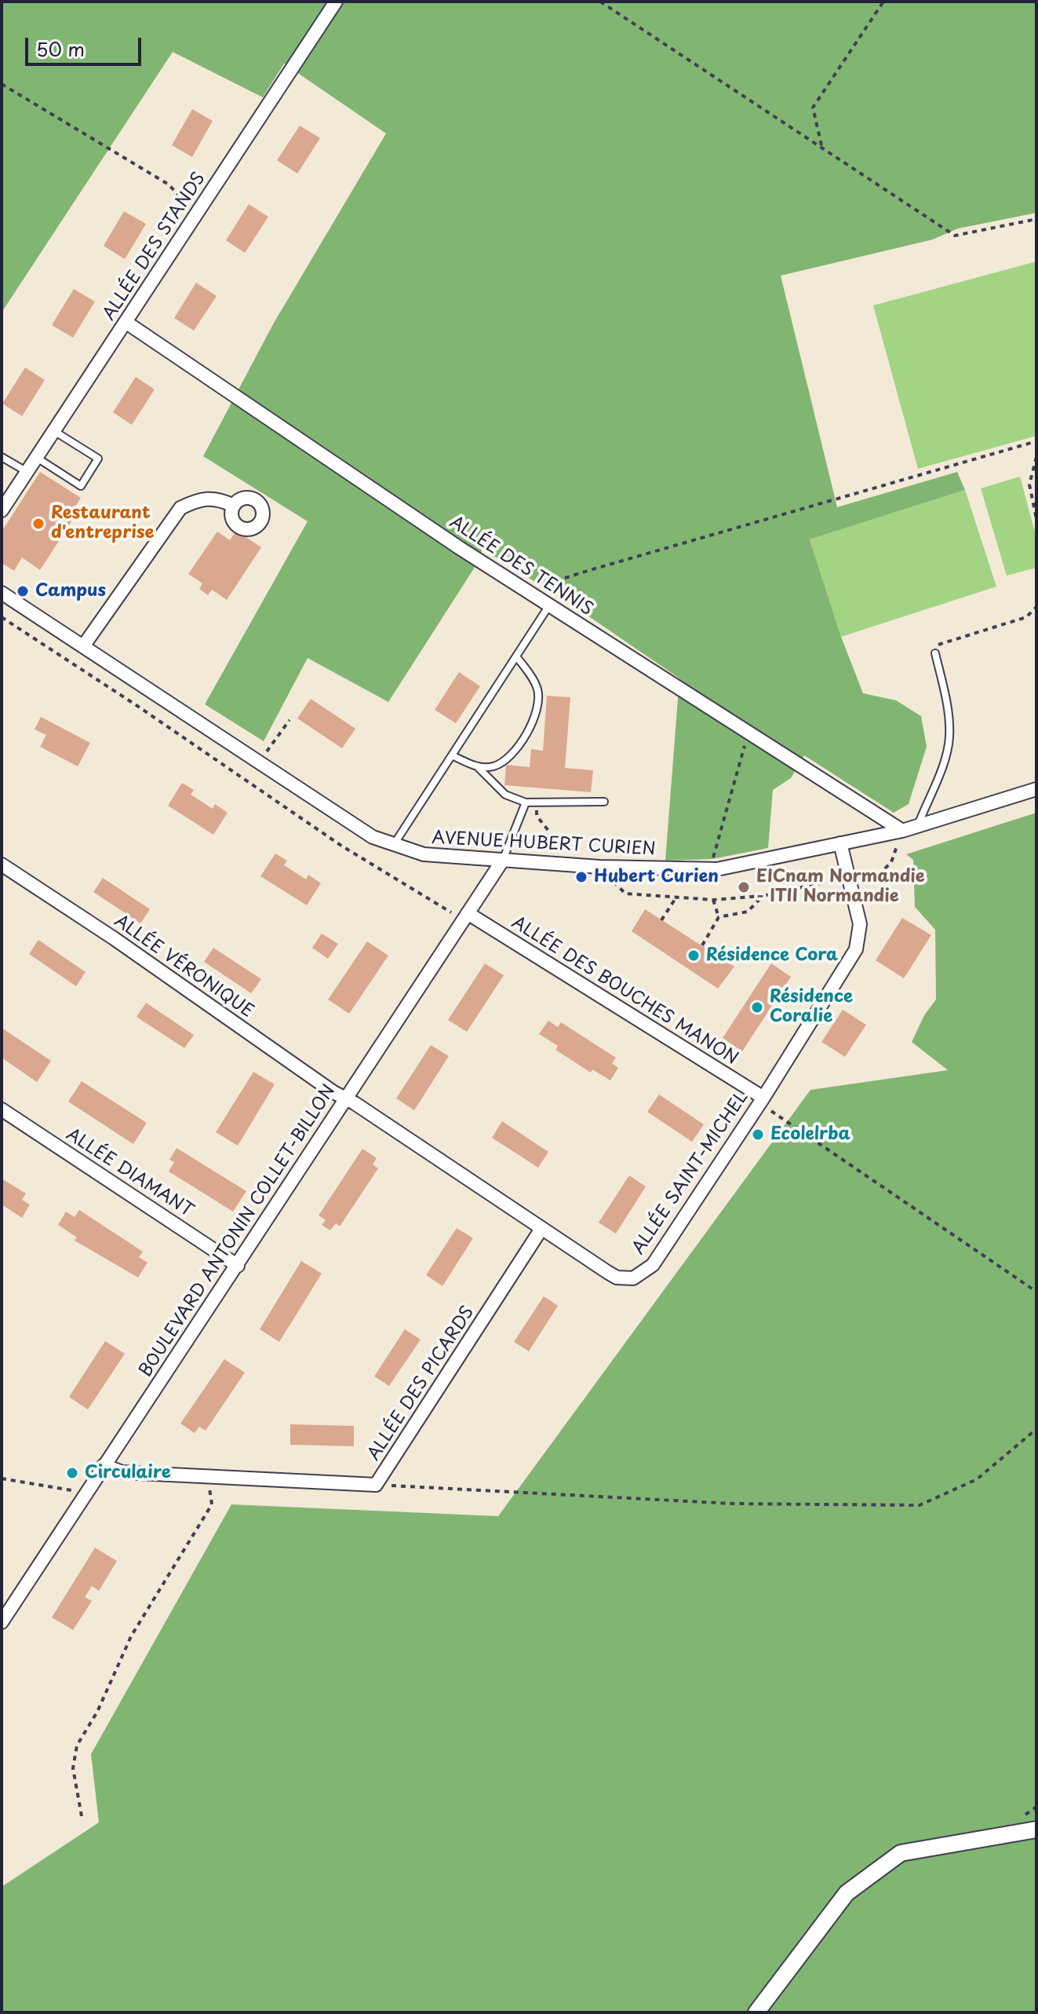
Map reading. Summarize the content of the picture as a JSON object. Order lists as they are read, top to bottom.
{
  "streets": {
    "street": [
      "ALLÉE DES STANDS",
      "ALLÉE DES TENNIS",
      "AVENUE HUBERT CURIEN",
      "ALLÉE VÉRONIQUE",
      "ALLÉE DES BOUCHES MANON",
      "ALLÉE DIAMANT",
      "ALLÉE SAINT-MICHEL",
      "BOULEVARD ANTONIN COLLET-BILLON",
      "ALLÉE DES PICARDS"
    ]
  },
  "crossings": [
    ["ALLÉE DES STANDS", "ALLÉE DES TENNIS"],
    ["ALLÉE DES TENNIS", "AVENUE HUBERT CURIEN"],
    ["AVENUE HUBERT CURIEN", "ALLÉE SAINT-MICHEL"],
    ["AVENUE HUBERT CURIEN", "BOULEVARD ANTONIN COLLET-BILLON"],
    ["ALLÉE VÉRONIQUE", "ALLÉE SAINT-MICHEL"],
    ["ALLÉE VÉRONIQUE", "BOULEVARD ANTONIN COLLET-BILLON"],
    ["ALLÉE DES BOUCHES MANON", "ALLÉE SAINT-MICHEL"],
    ["ALLÉE DES BOUCHES MANON", "BOULEVARD ANTONIN COLLET-BILLON"],
    ["ALLÉE DIAMANT", "BOULEVARD ANTONIN COLLET-BILLON"],
    ["ALLÉE SAINT-MICHEL", "BOULEVARD ANTONIN COLLET-BILLON"],
    ["ALLÉE SAINT-MICHEL", "ALLÉE DES PICARDS"],
    ["BOULEVARD ANTONIN COLLET-BILLON", "ALLÉE DES PICARDS"]
  ],
  "places": [
    "Restaurant d'entreprise",
    "Campus",
    "Hubert Curien",
    "EICnam Normandie - ITII Normandie",
    "Résidence Cora",
    "Résidence Coralie",
    "Ecolelrba",
    "Circulaire"
  ],
  "scale_bar": "50 m"
}
